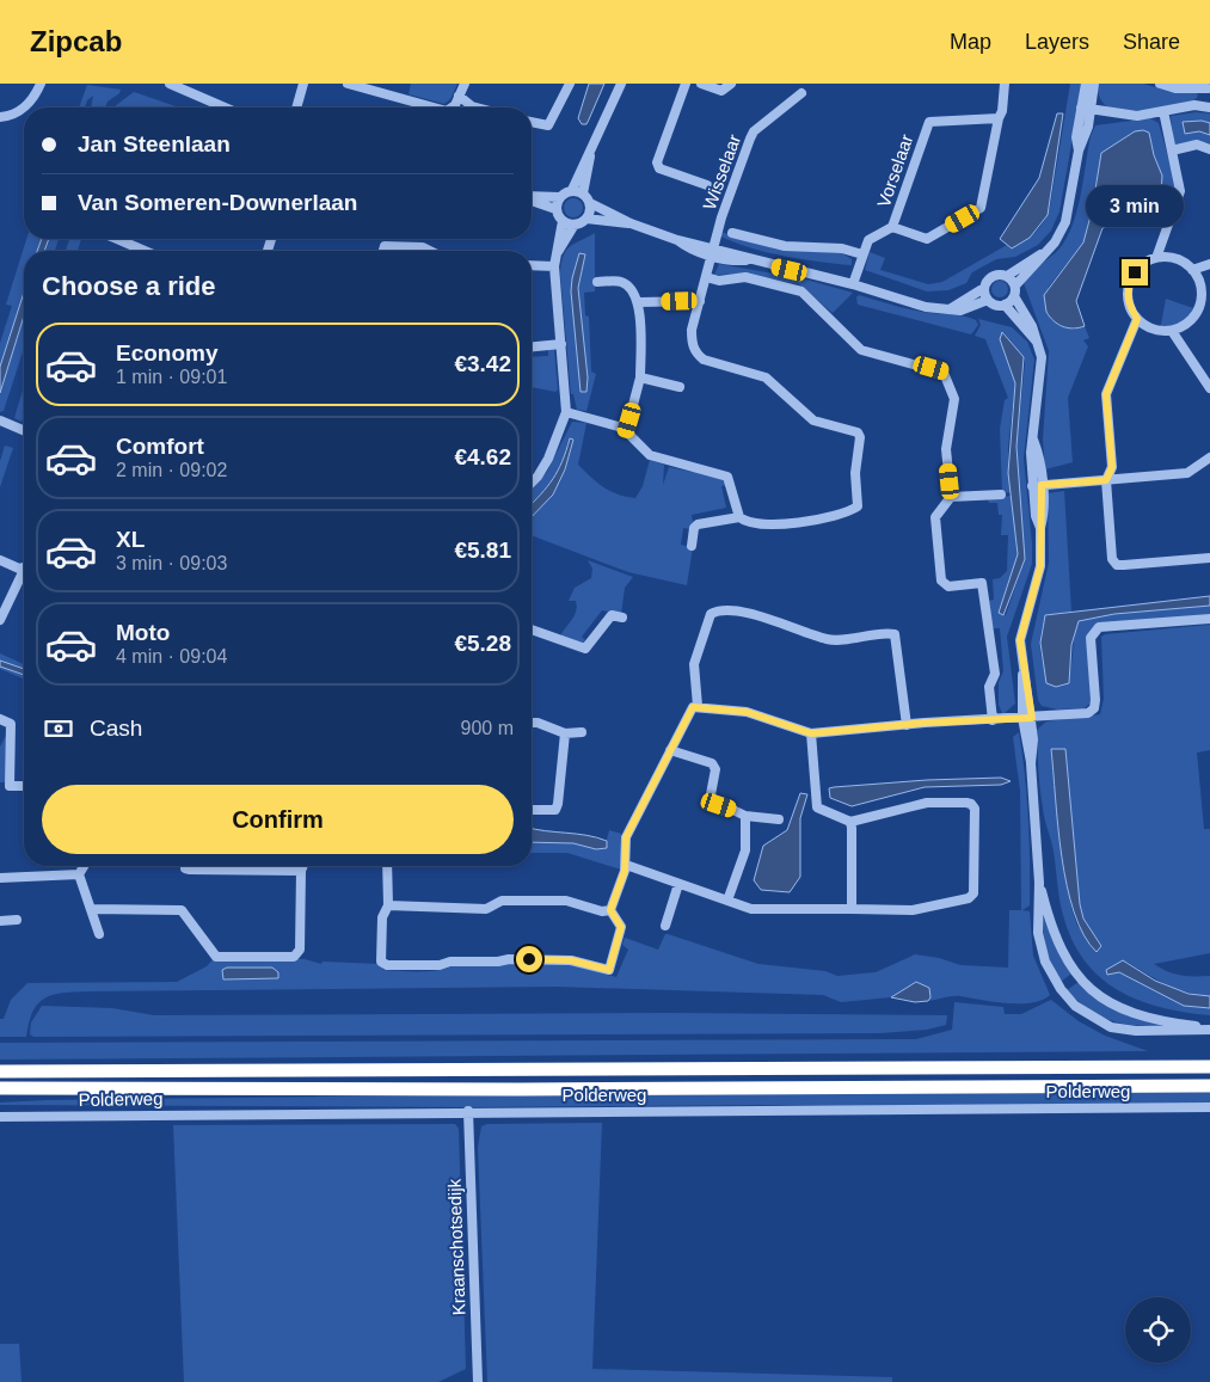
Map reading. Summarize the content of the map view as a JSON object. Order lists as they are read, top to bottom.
{
  "streets": {
    "street": [
      "Vorselaar",
      "Wisselaar",
      "Polderweg",
      "Kraanschotsedijk"
    ]
  },
  "crossings": [
    ["Vorselaar", "Wisselaar"],
    ["Polderweg", "Kraanschotsedijk"]
  ],
  "page": {
    "header": "Zipcab",
    "nav": ["Map", "Layers", "Share"],
    "banner": ["Jan Steenlaan", "Van Someren-Downerlaan"],
    "bubble": "3 min",
    "heading": "Choose a ride",
    "list": [
      {
        "name": "Economy",
        "note": "1 min · 09:01",
        "value": "€3.42"
      },
      {
        "name": "Comfort",
        "note": "2 min · 09:02",
        "value": "€4.62"
      },
      {
        "name": "XL",
        "note": "3 min · 09:03",
        "value": "€5.81"
      },
      {
        "name": "Moto",
        "note": "4 min · 09:04",
        "value": "€5.28"
      }
    ],
    "pay": ["Cash", "900 m"],
    "buttons": "Confirm"
  }
}
